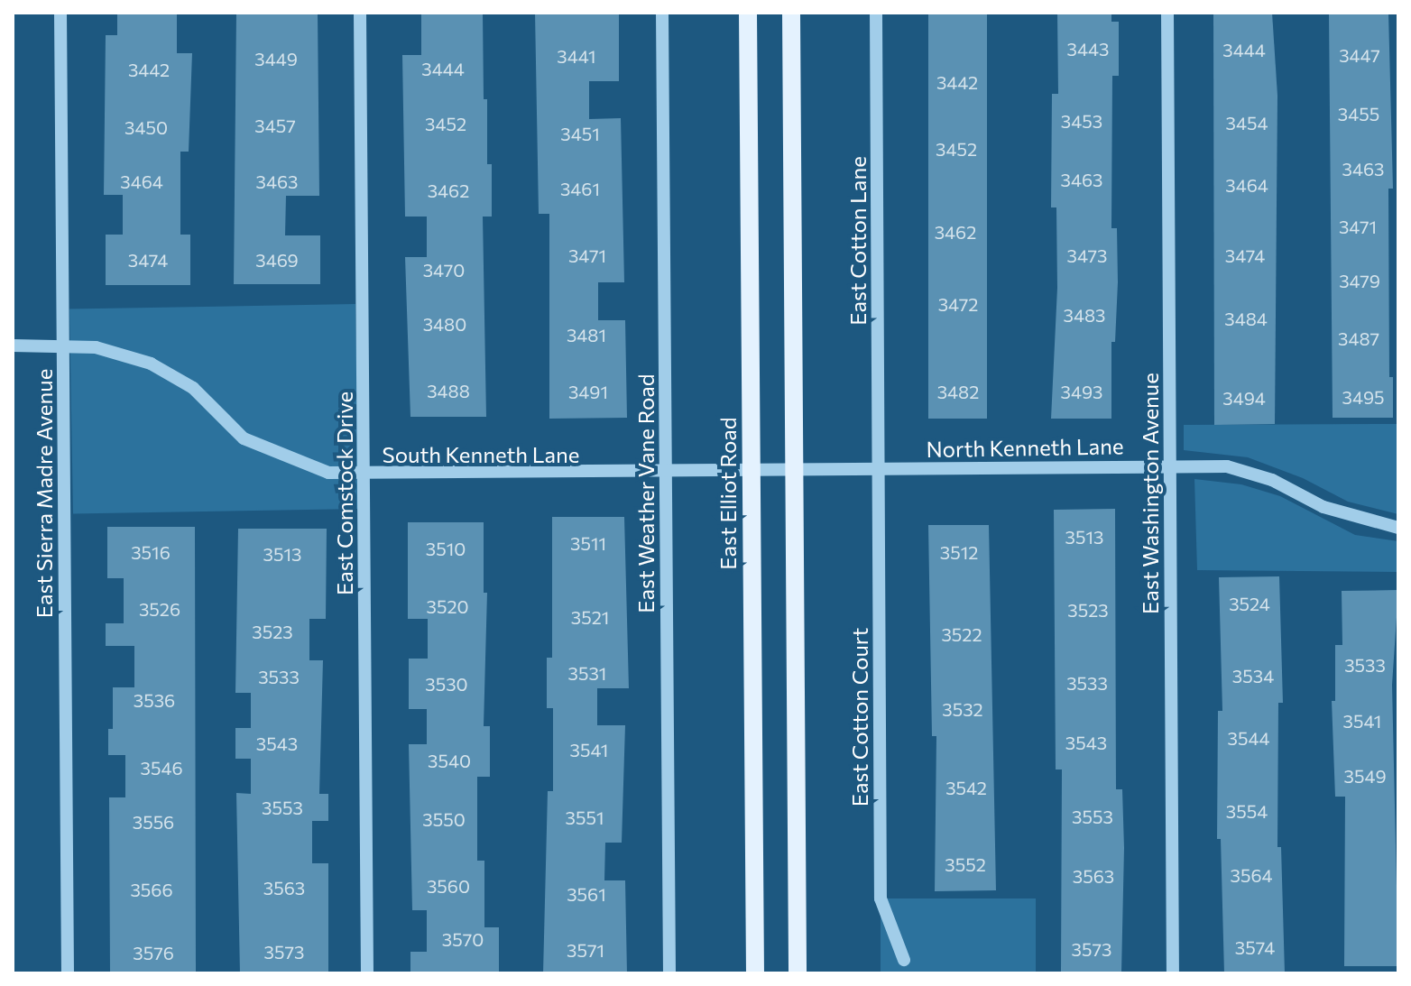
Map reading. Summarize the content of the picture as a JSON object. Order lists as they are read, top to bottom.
{
  "streets": {
    "main road": ["East Elliot Road"],
    "street": [
      "East Cotton Lane",
      "North Kenneth Lane",
      "South Kenneth Lane",
      "East Sierra Madre Avenue",
      "East Comstock Drive",
      "East Weather Vane Road",
      "East Washington Avenue",
      "East Cotton Court"
    ]
  },
  "crossings": [
    ["East Cotton Lane", "North Kenneth Lane"],
    ["East Cotton Lane", "East Cotton Court"],
    ["North Kenneth Lane", "South Kenneth Lane"],
    ["North Kenneth Lane", "East Elliot Road"],
    ["North Kenneth Lane", "East Washington Avenue"],
    ["North Kenneth Lane", "East Cotton Court"],
    ["South Kenneth Lane", "East Sierra Madre Avenue"],
    ["South Kenneth Lane", "East Comstock Drive"],
    ["South Kenneth Lane", "East Weather Vane Road"],
    ["South Kenneth Lane", "East Elliot Road"]
  ],
  "house_numbers": [
    "3443",
    "3444",
    "3447",
    "3441",
    "3449",
    "3444",
    "3442",
    "3442",
    "3455",
    "3453",
    "3454",
    "3452",
    "3457",
    "3450",
    "3451",
    "3452",
    "3463",
    "3463",
    "3464",
    "3463",
    "3464",
    "3461",
    "3462",
    "3471",
    "3462",
    "3471",
    "3473",
    "3474",
    "3474",
    "3469",
    "3470",
    "3479",
    "3472",
    "3483",
    "3484",
    "3480",
    "3481",
    "3487",
    "3488",
    "3491",
    "3482",
    "3493",
    "3495",
    "3494",
    "3513",
    "3511",
    "3510",
    "3516",
    "3512",
    "3513",
    "3524",
    "3520",
    "3526",
    "3523",
    "3521",
    "3523",
    "3522",
    "3533",
    "3531",
    "3534",
    "3533",
    "3533",
    "3530",
    "3536",
    "3532",
    "3541",
    "3544",
    "3543",
    "3543",
    "3541",
    "3540",
    "3546",
    "3549",
    "3542",
    "3553",
    "3554",
    "3553",
    "3551",
    "3550",
    "3556",
    "3552",
    "3564",
    "3563",
    "3560",
    "3563",
    "3566",
    "3561",
    "3570",
    "3574",
    "3573",
    "3571",
    "3573",
    "3576"
  ]
}
